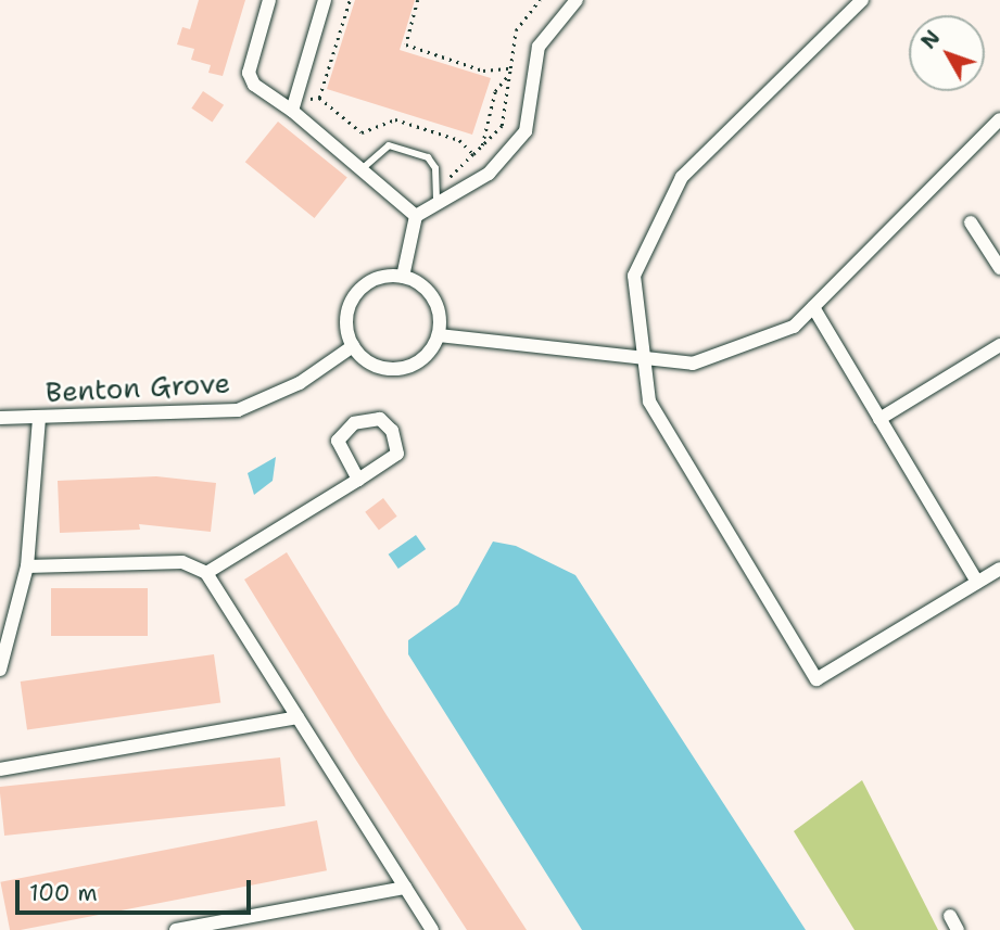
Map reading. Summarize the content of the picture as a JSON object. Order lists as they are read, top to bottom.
{
  "streets": {
    "street": ["Benton Grove"]
  },
  "scale_bar": "100 m",
  "north": "top left"
}
